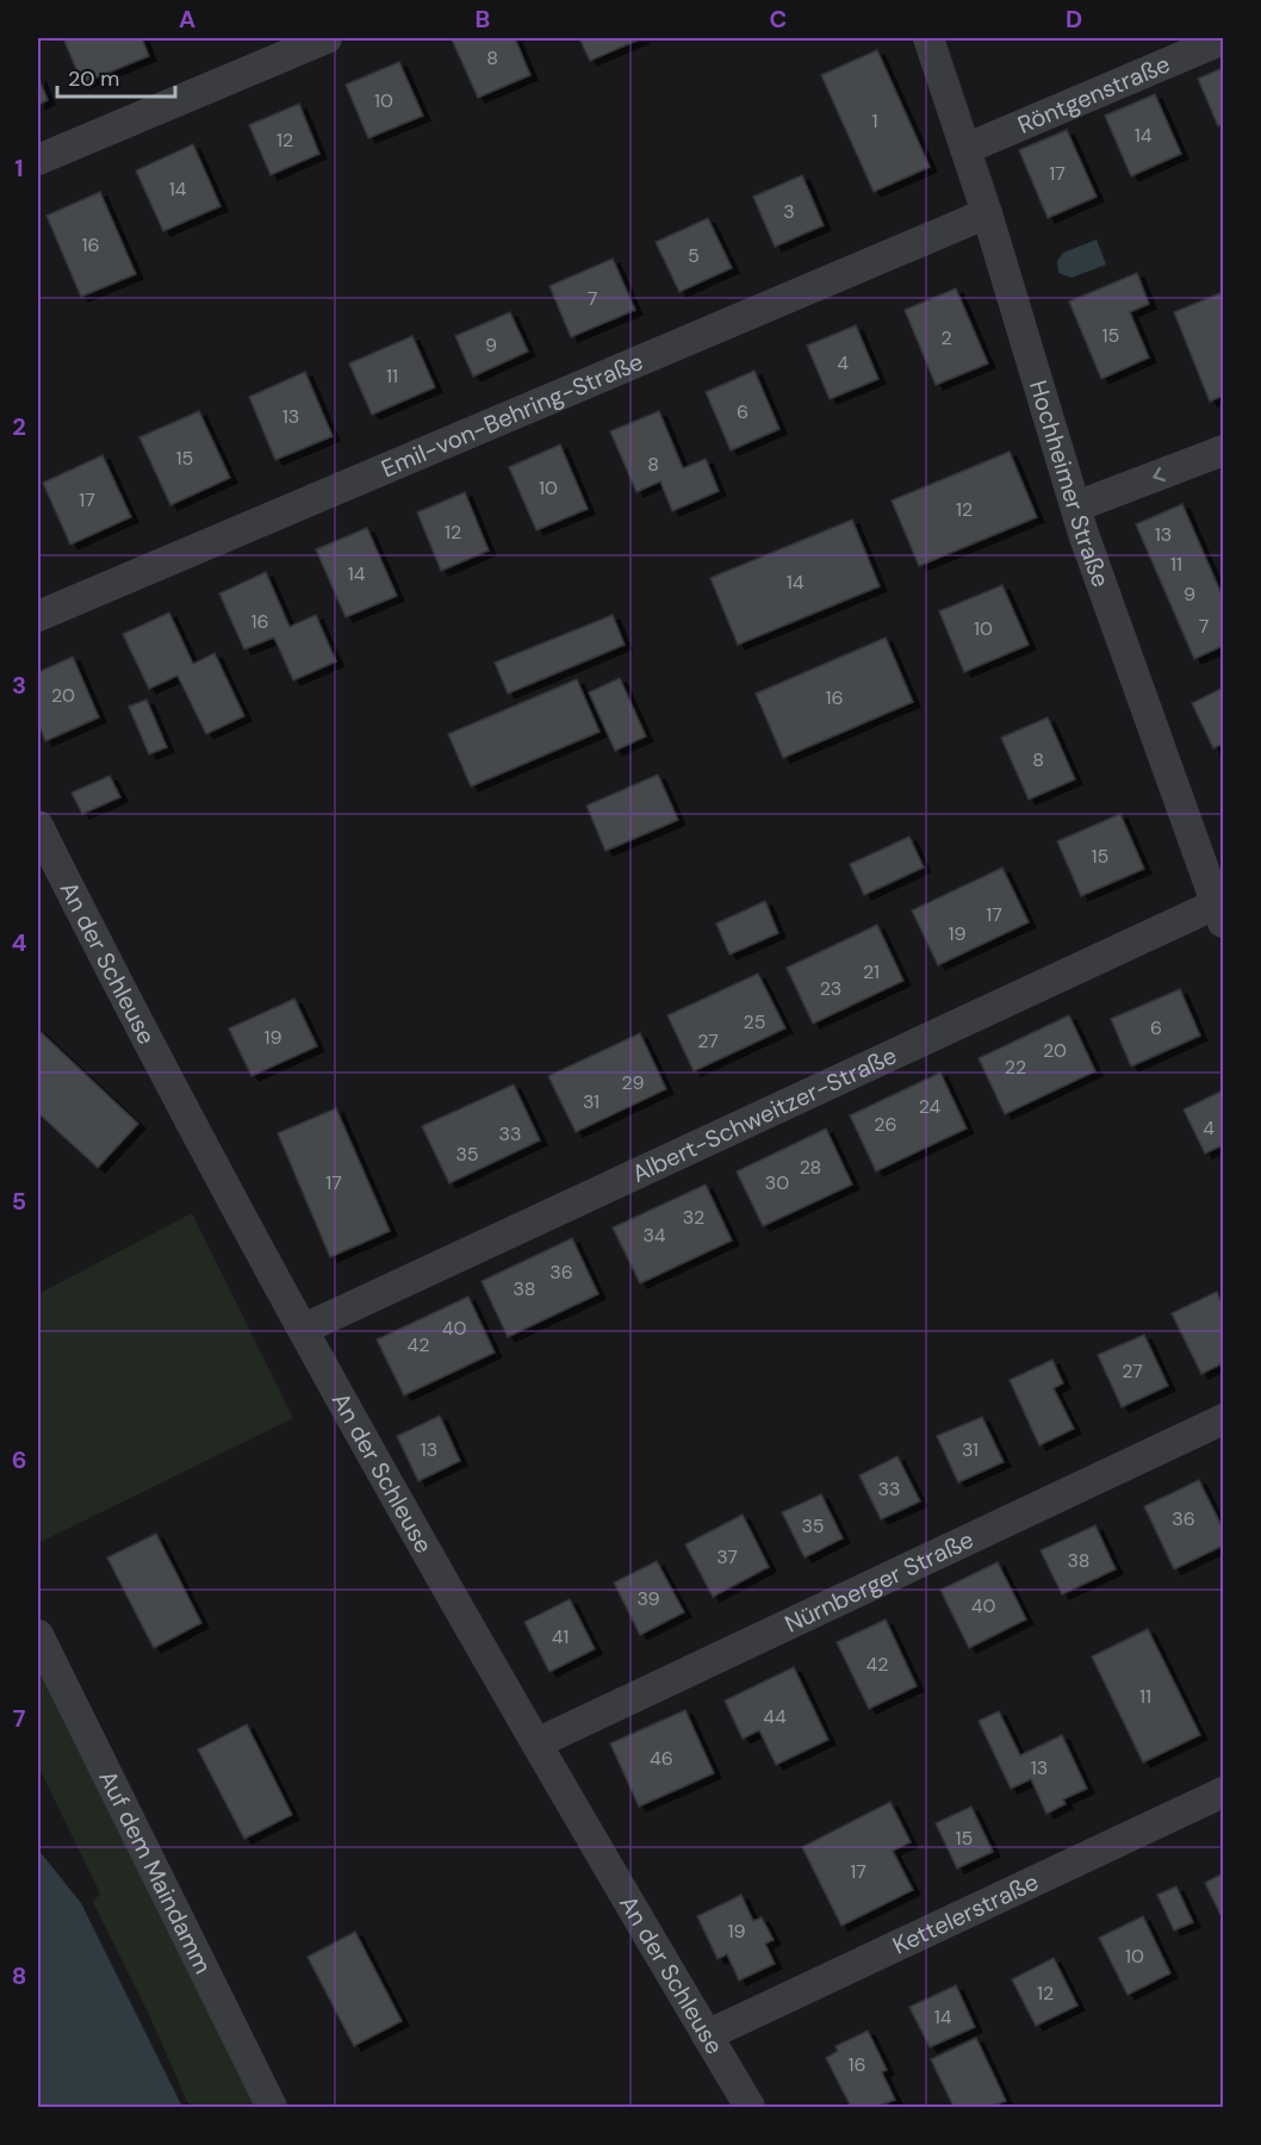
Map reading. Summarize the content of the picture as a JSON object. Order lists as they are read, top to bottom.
{
  "streets": {
    "street": [
      "Röntgenstraße",
      "Emil-von-Behring-Straße",
      "Hochheimer Straße",
      "An der Schleuse",
      "Albert-Schweitzer-Straße",
      "Nürnberger Straße",
      "Auf dem Maindamm",
      "Kettelerstraße"
    ]
  },
  "crossings": [
    ["Röntgenstraße", "Hochheimer Straße"],
    ["Emil-von-Behring-Straße", "Hochheimer Straße"],
    ["Hochheimer Straße", "Albert-Schweitzer-Straße"],
    ["An der Schleuse", "Albert-Schweitzer-Straße"],
    ["An der Schleuse", "Nürnberger Straße"],
    ["An der Schleuse", "Kettelerstraße"]
  ],
  "house_numbers": [
    "8",
    "10",
    "1",
    "14",
    "12",
    "17",
    "14",
    "3",
    "16",
    "5",
    "7",
    "15",
    "2",
    "9",
    "4",
    "11",
    "6",
    "13",
    "15",
    "8",
    "10",
    "17",
    "12",
    "12",
    "13",
    "11",
    "14",
    "14",
    "9",
    "16",
    "7",
    "10",
    "20",
    "16",
    "8",
    "15",
    "17",
    "19",
    "21",
    "23",
    "25",
    "6",
    "19",
    "27",
    "20",
    "22",
    "29",
    "31",
    "24",
    "26",
    "4",
    "33",
    "35",
    "28",
    "17",
    "30",
    "32",
    "34",
    "36",
    "38",
    "40",
    "42",
    "27",
    "13",
    "31",
    "33",
    "36",
    "35",
    "37",
    "38",
    "39",
    "40",
    "41",
    "42",
    "11",
    "44",
    "46",
    "13",
    "15",
    "17",
    "19",
    "10",
    "12",
    "14",
    "16"
  ],
  "scale_bar": "20 m",
  "grid": {
    "columns": [
      "A",
      "B",
      "C",
      "D"
    ],
    "rows": [
      "1",
      "2",
      "3",
      "4",
      "5",
      "6",
      "7",
      "8"
    ]
  }
}
